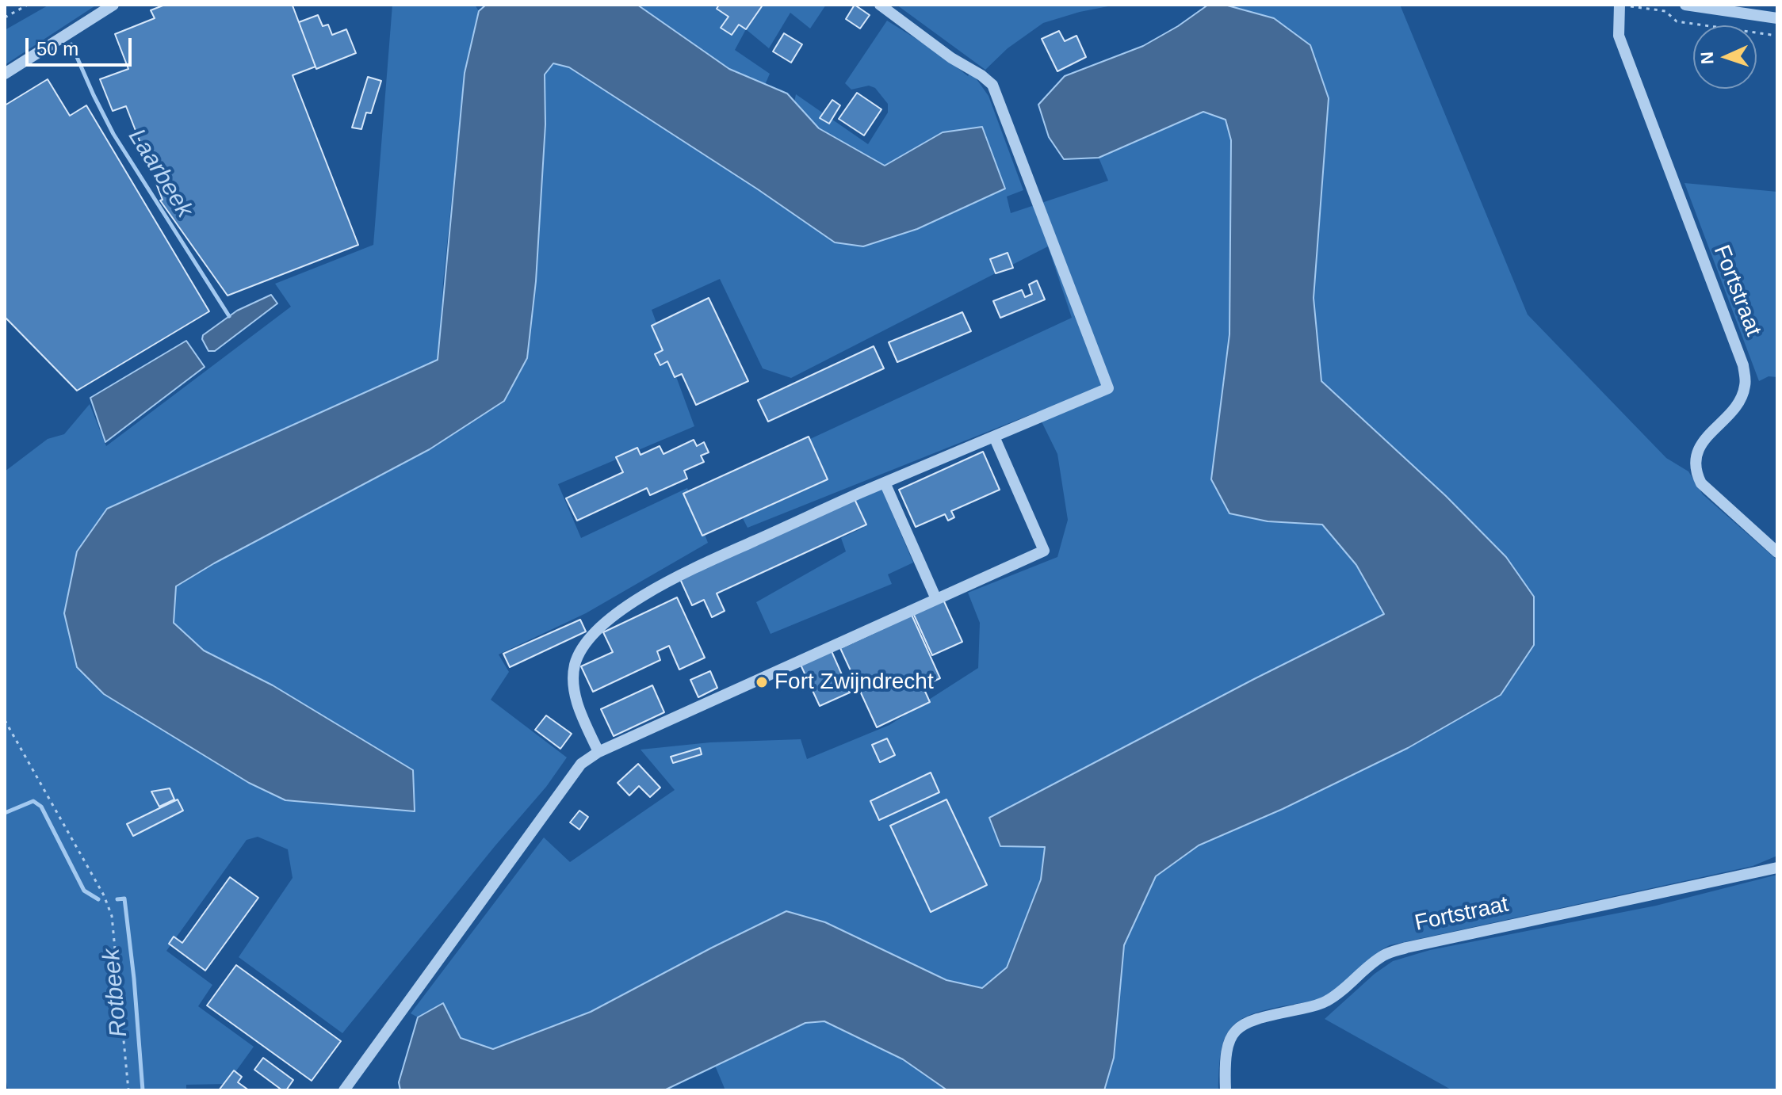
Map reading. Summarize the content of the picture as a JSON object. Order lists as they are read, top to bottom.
{
  "streets": {
    "street": ["Fortstraat"]
  },
  "water": ["Laarbeek", "Rotbeek"],
  "places": ["Fort Zwijndrecht"],
  "scale_bar": "50 m",
  "north": "left"
}
